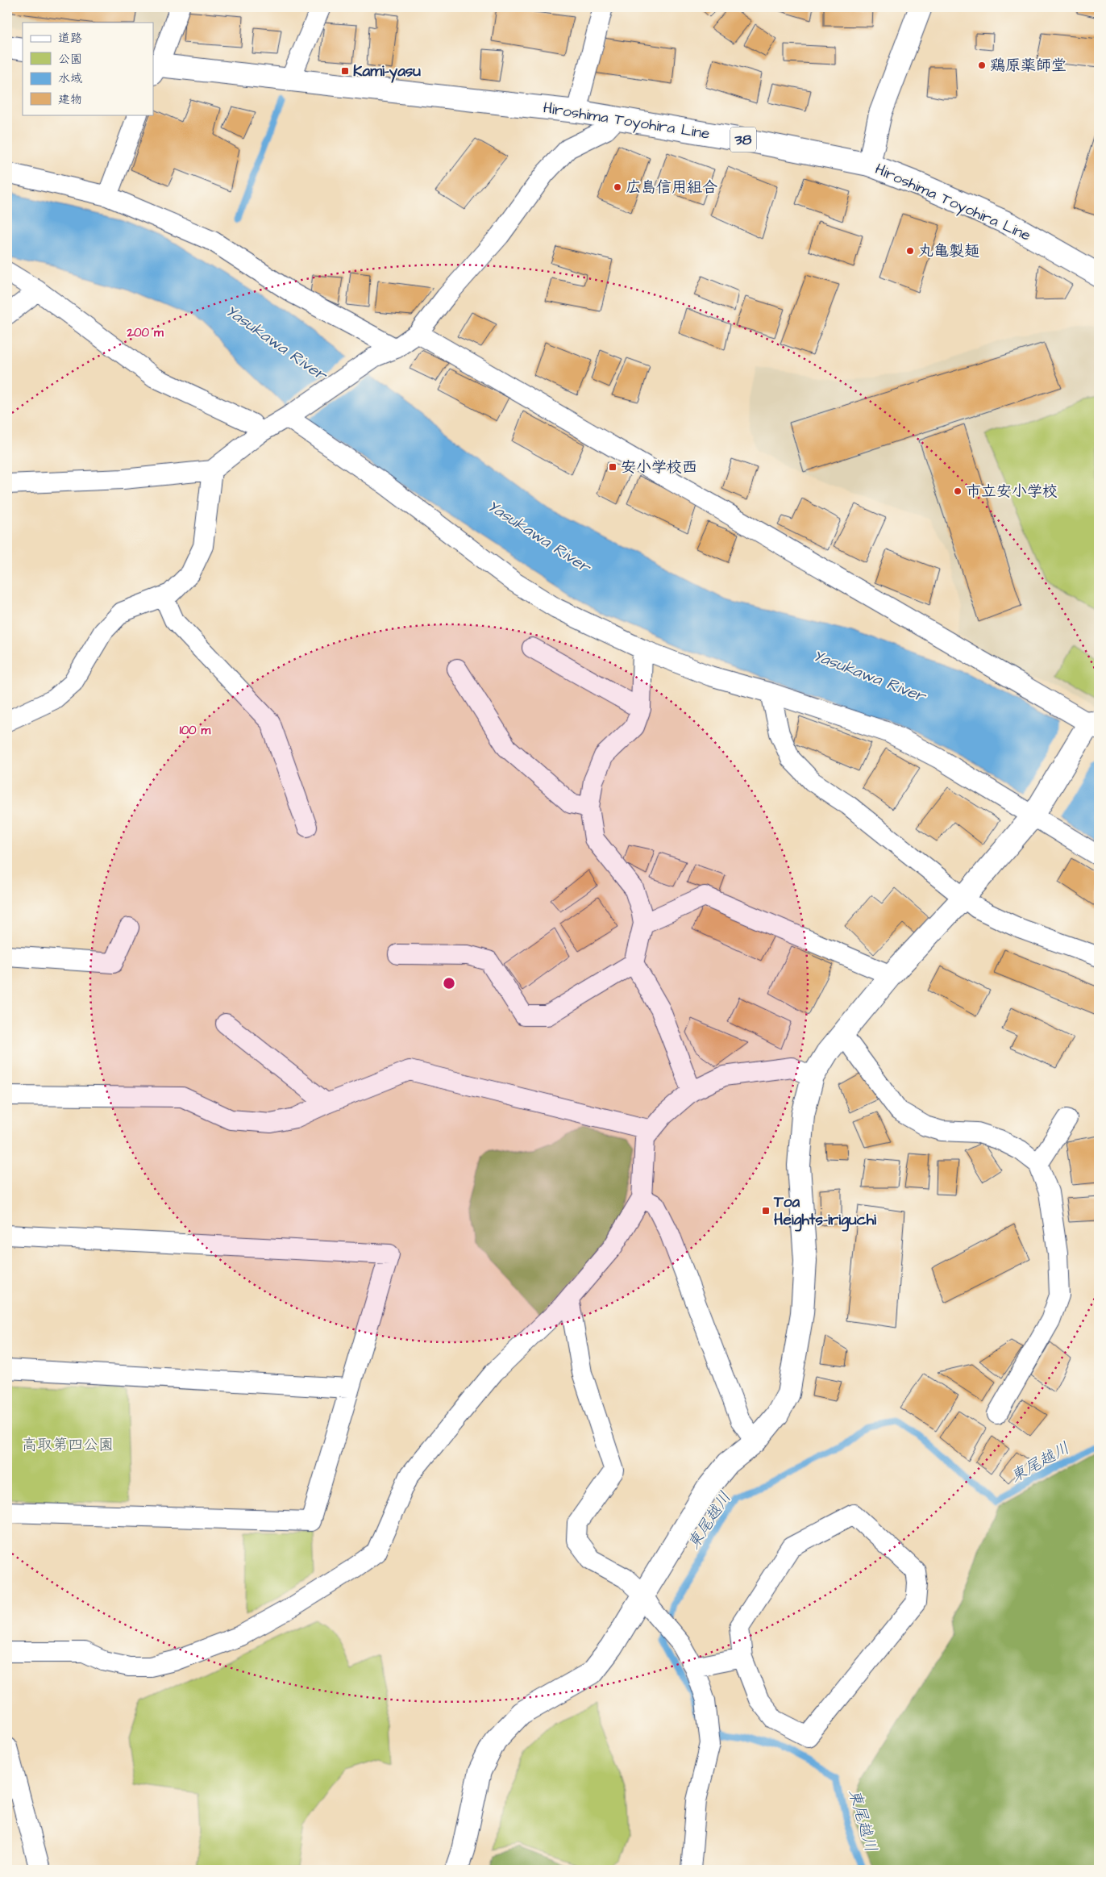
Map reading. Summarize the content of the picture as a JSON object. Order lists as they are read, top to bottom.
{
  "streets": {
    "street": ["Hiroshima Toyohira Line", "38"]
  },
  "water": ["Yasukawa River", "東尾越川"],
  "parks": ["高取第四公園"],
  "places": {
    "other": [
      "鶏原薬師堂",
      "広島信用組合",
      "丸亀製麺",
      "市立安小学校"
    ],
    "transit": ["Kami-yasu", "安小学校西", "Toa Heights-iriguchi"]
  },
  "legend": [
    "道路",
    "公園",
    "水域",
    "建物"
  ],
  "rings": ["200 m", "100 m"]
}
